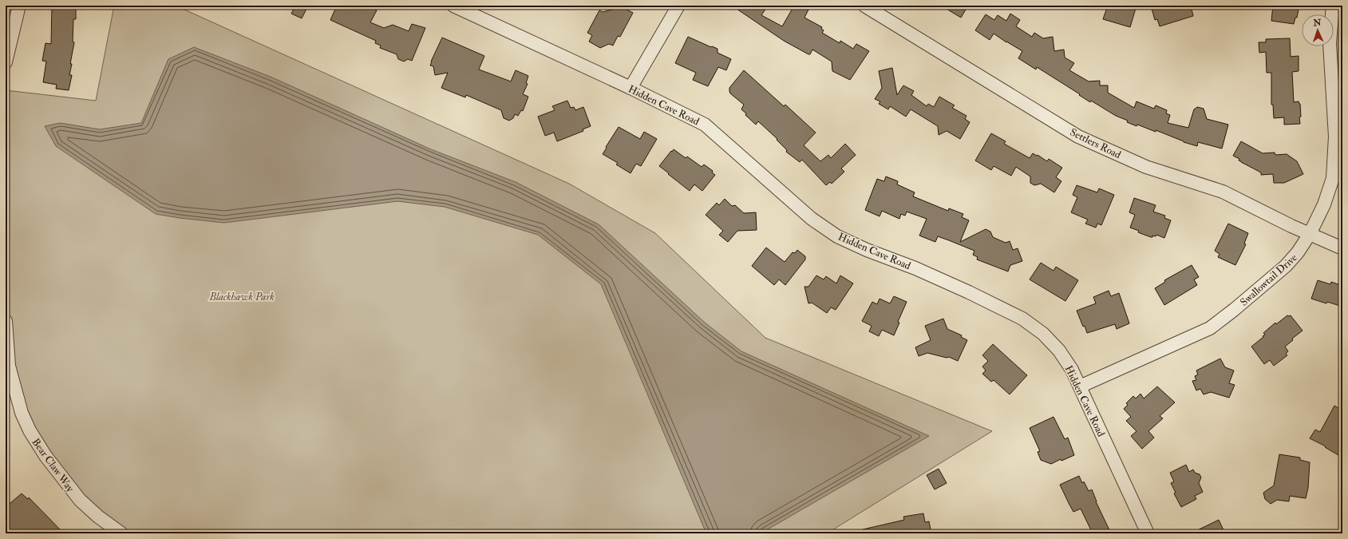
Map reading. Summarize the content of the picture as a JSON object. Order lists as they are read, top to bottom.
{
  "streets": {
    "street": [
      "Hidden Cave Road",
      "Settlers Road",
      "Swallowtail Drive",
      "Bear Claw Way"
    ]
  },
  "crossings": [
    ["Hidden Cave Road", "Swallowtail Drive"],
    ["Settlers Road", "Swallowtail Drive"]
  ],
  "parks": ["Blackhawk Park"],
  "north": "top"
}
